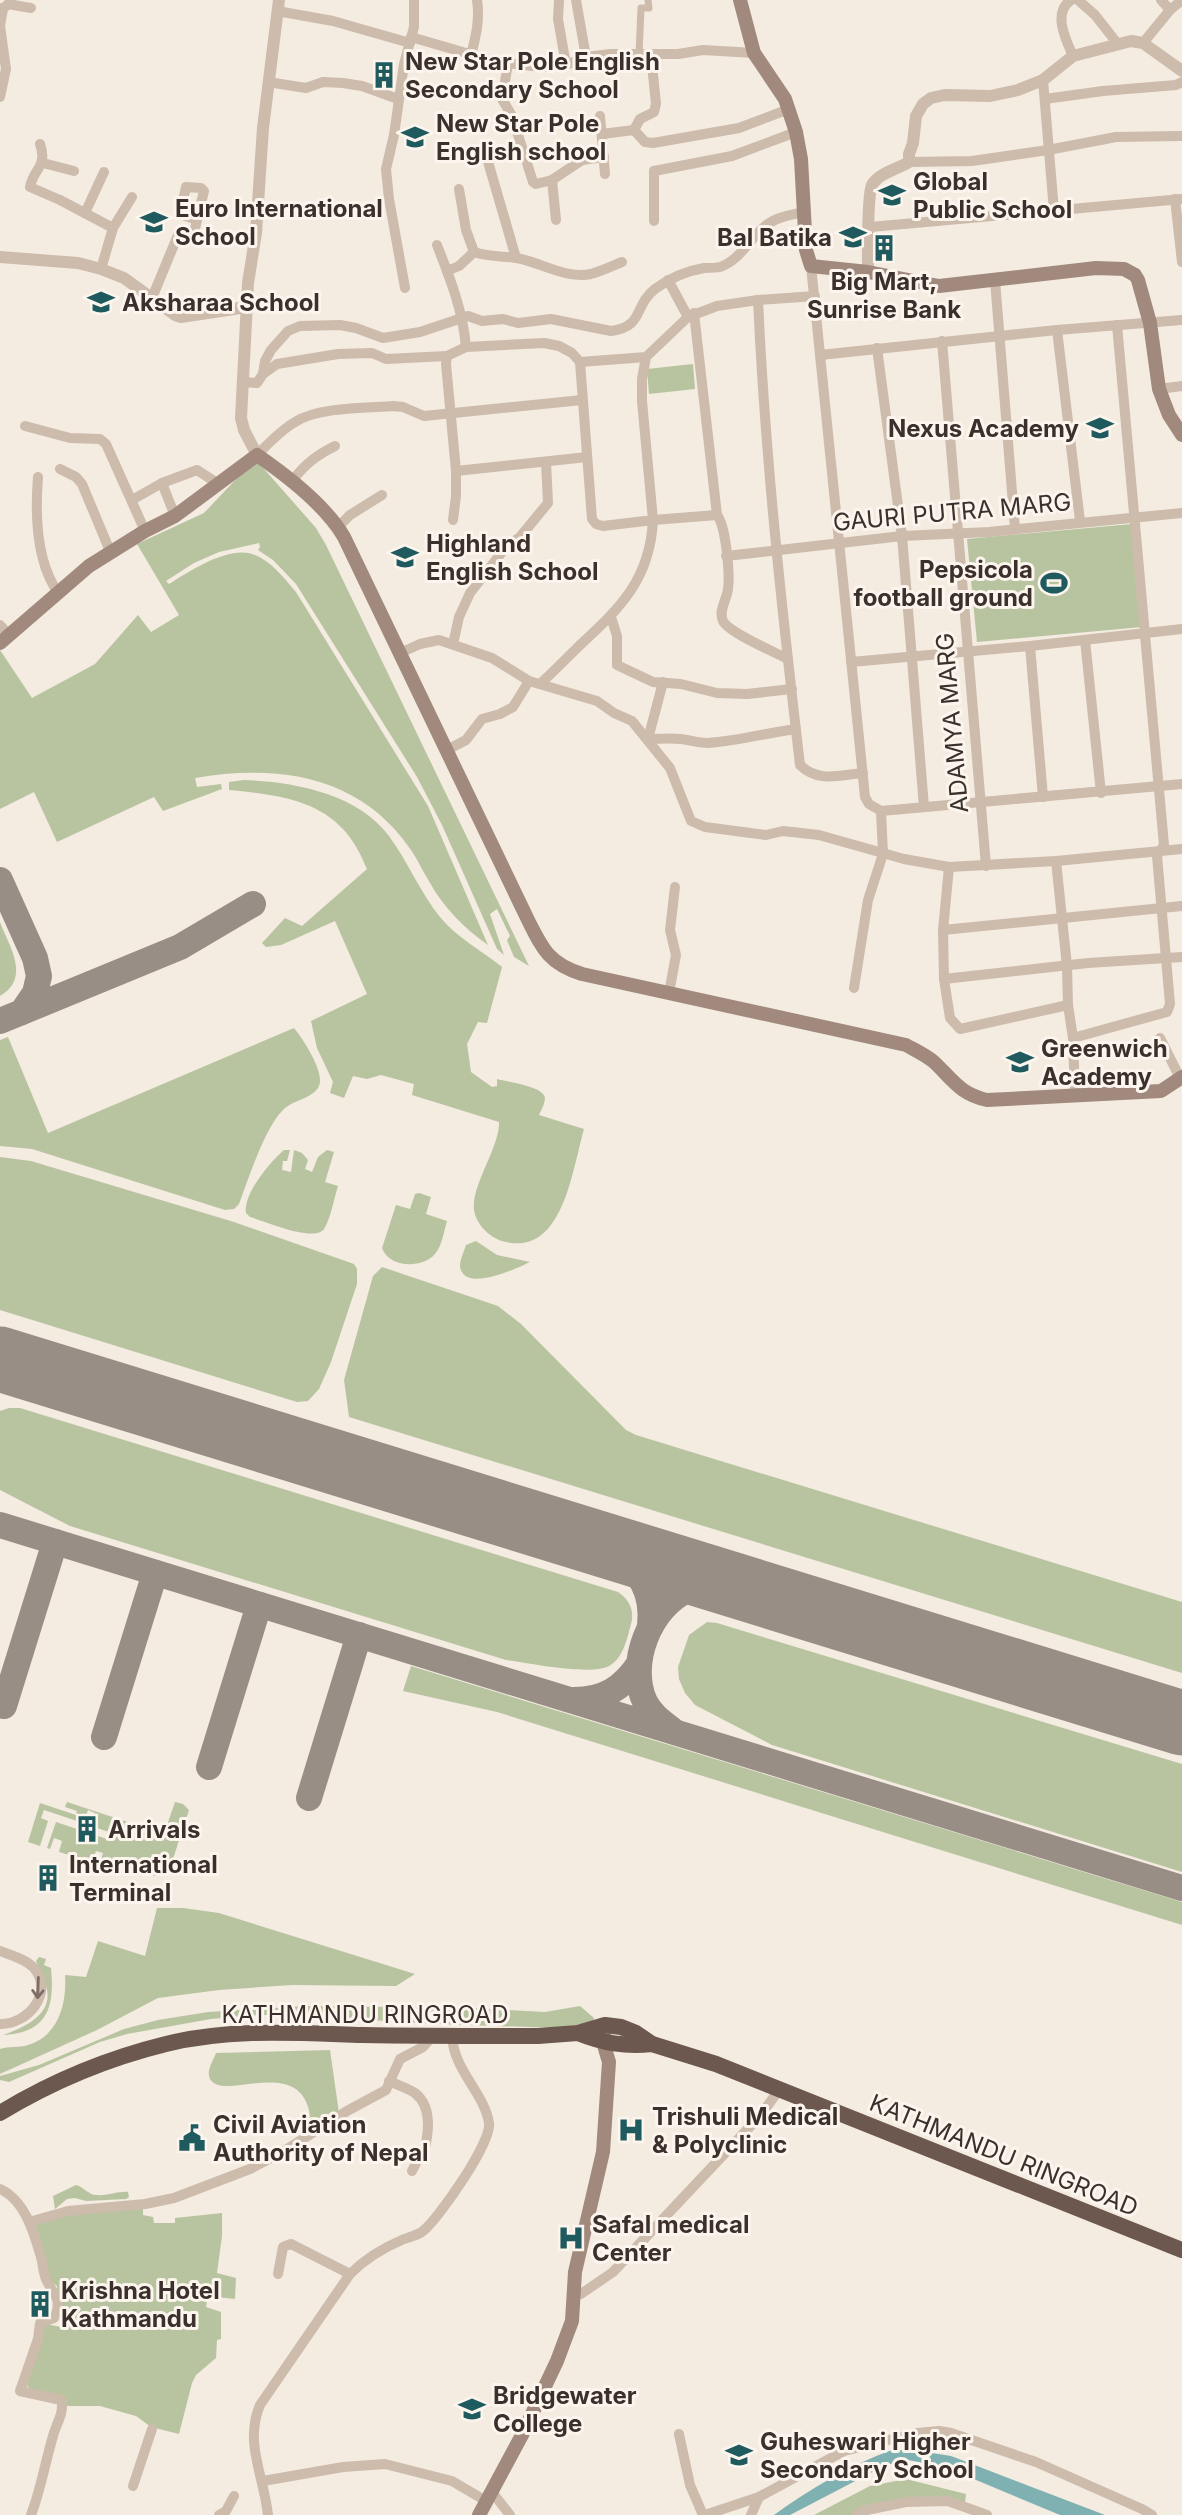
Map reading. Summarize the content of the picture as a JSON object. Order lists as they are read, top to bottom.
{
  "streets": {
    "highway": ["KATHMANDU RINGROAD"],
    "street": ["GAURI PUTRA MARG", "ADAMYA MARG"]
  },
  "crossings": [
    ["GAURI PUTRA MARG", "ADAMYA MARG"]
  ],
  "places": {
    "building": [
      "New Star Pole English Secondary School",
      "Big Mart, Sunrise Bank",
      "Arrivals",
      "International Terminal",
      "Krishna Hotel Kathmandu"
    ],
    "school or university": [
      "New Star Pole English school",
      "Global Public School",
      "Euro International School",
      "Bal Batika",
      "Aksharaa School",
      "Nexus Academy",
      "Highland English School",
      "Greenwich Academy",
      "Bridgewater College",
      "Guheswari Higher Secondary School"
    ],
    "sports": ["Pepsicola football ground"],
    "hospital": ["Trishuli Medical & Polyclinic", "Safal medical Center"],
    "public building": ["Civil Aviation Authority of Nepal"]
  }
}
